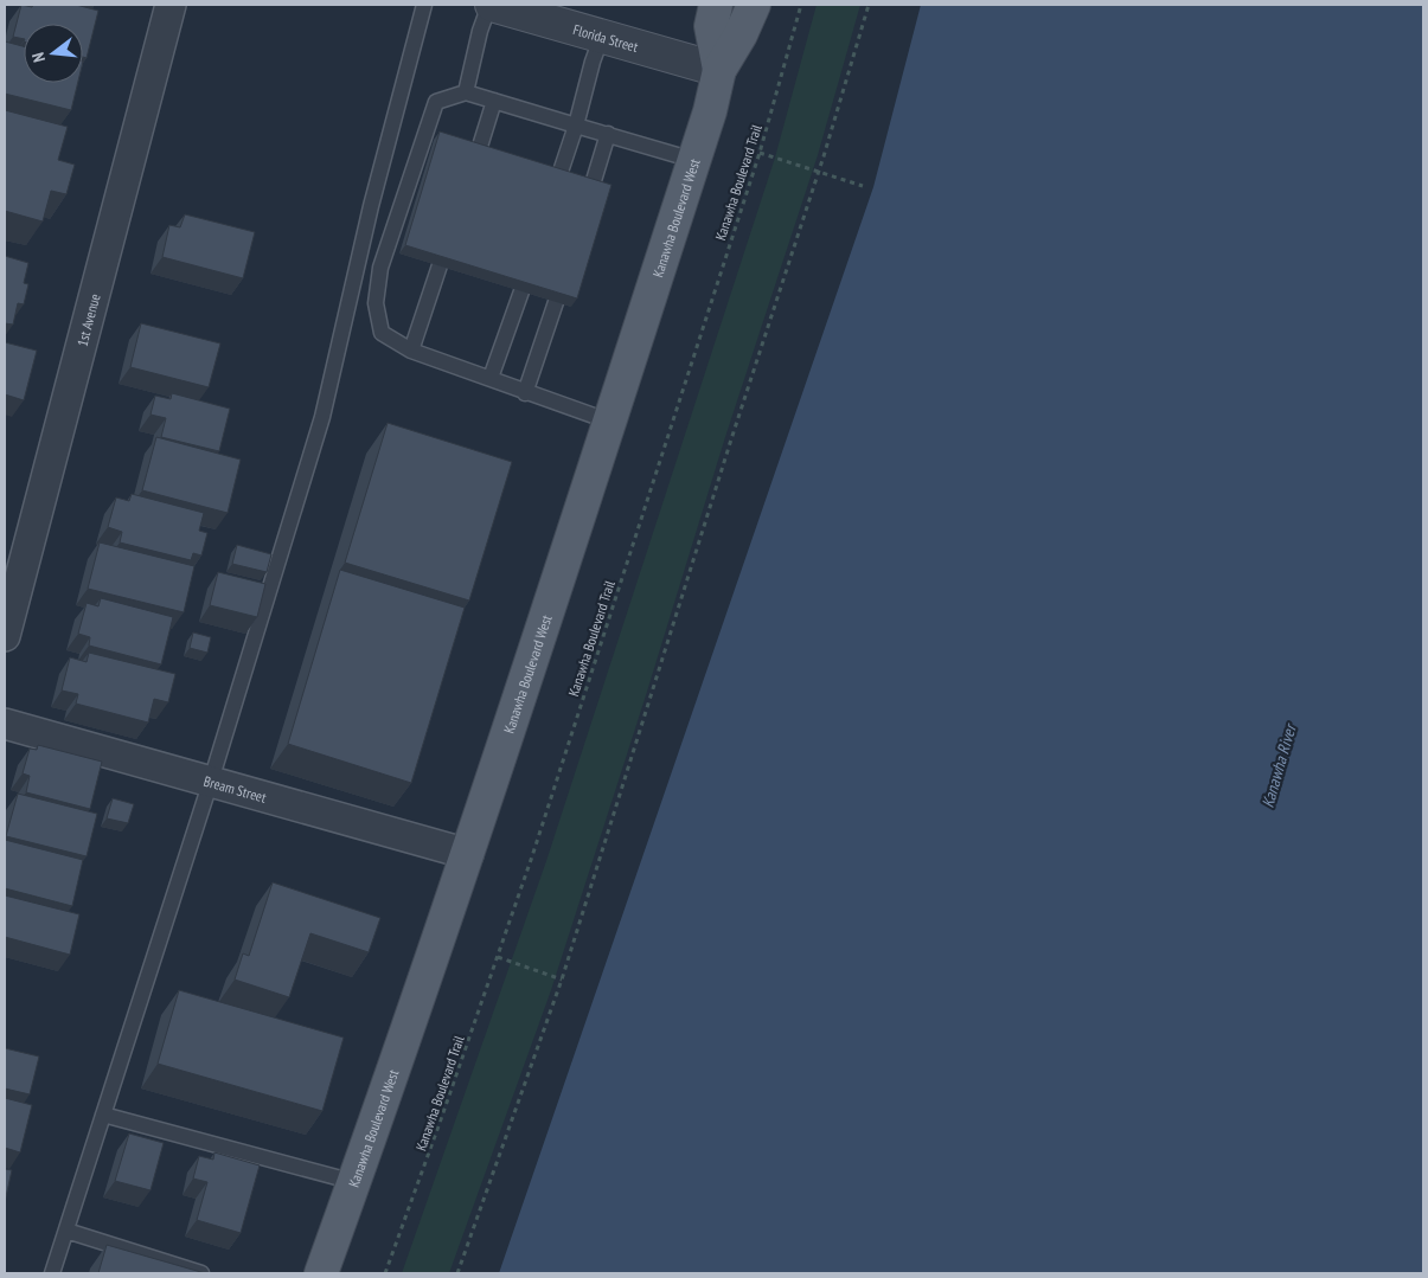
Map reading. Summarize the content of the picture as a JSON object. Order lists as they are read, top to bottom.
{
  "streets": {
    "main road": ["Kanawha Boulevard West"],
    "street": ["Florida Street", "1st Avenue", "Bream Street"],
    "path": ["Kanawha Boulevard Trail"]
  },
  "crossings": [
    ["Florida Street", "Kanawha Boulevard West"],
    ["Kanawha Boulevard West", "Bream Street"]
  ],
  "water": ["Kanawha River"],
  "north": "left"
}
